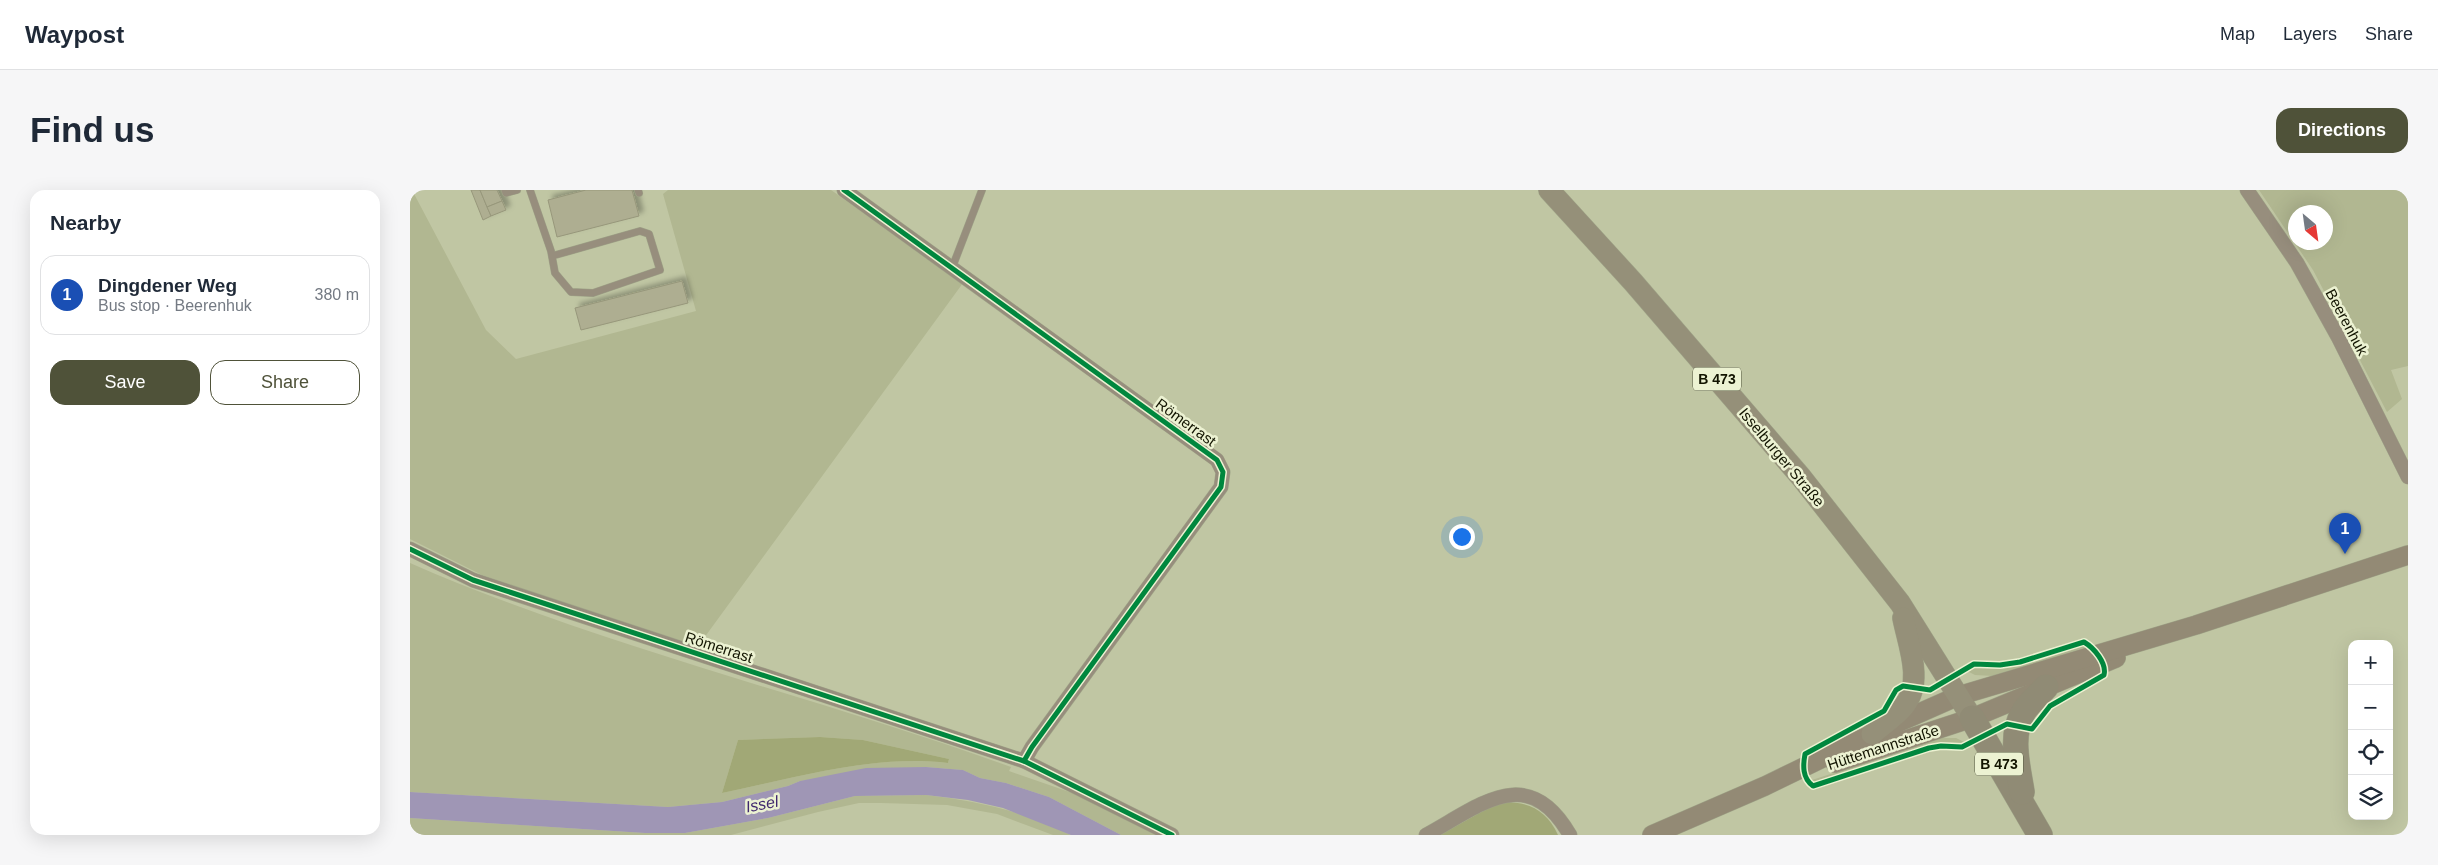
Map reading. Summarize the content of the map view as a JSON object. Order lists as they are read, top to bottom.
{
  "streets": {
    "highway": ["B 473"],
    "main road": ["Isselburger Straße", "Hüttemannstraße"],
    "street": ["Beerenhuk", "Römerrast"]
  },
  "crossings": [
    ["B 473", "Isselburger Straße"],
    ["B 473", "Hüttemannstraße"],
    ["Isselburger Straße", "Hüttemannstraße"]
  ],
  "water": ["Issel"],
  "north": "bottom right",
  "page": {
    "header": "Waypost",
    "nav": ["Map", "Layers", "Share"],
    "buttons": [
      "Directions",
      ["Save", "Share"]
    ],
    "title": "Find us",
    "heading": "Nearby",
    "list": [
      {
        "mark": "1",
        "name": "Dingdener Weg",
        "note": "Bus stop · Beerenhuk",
        "value": "380 m"
      }
    ],
    "pins": "1",
    "map_buttons": ["+", "−"]
  }
}
